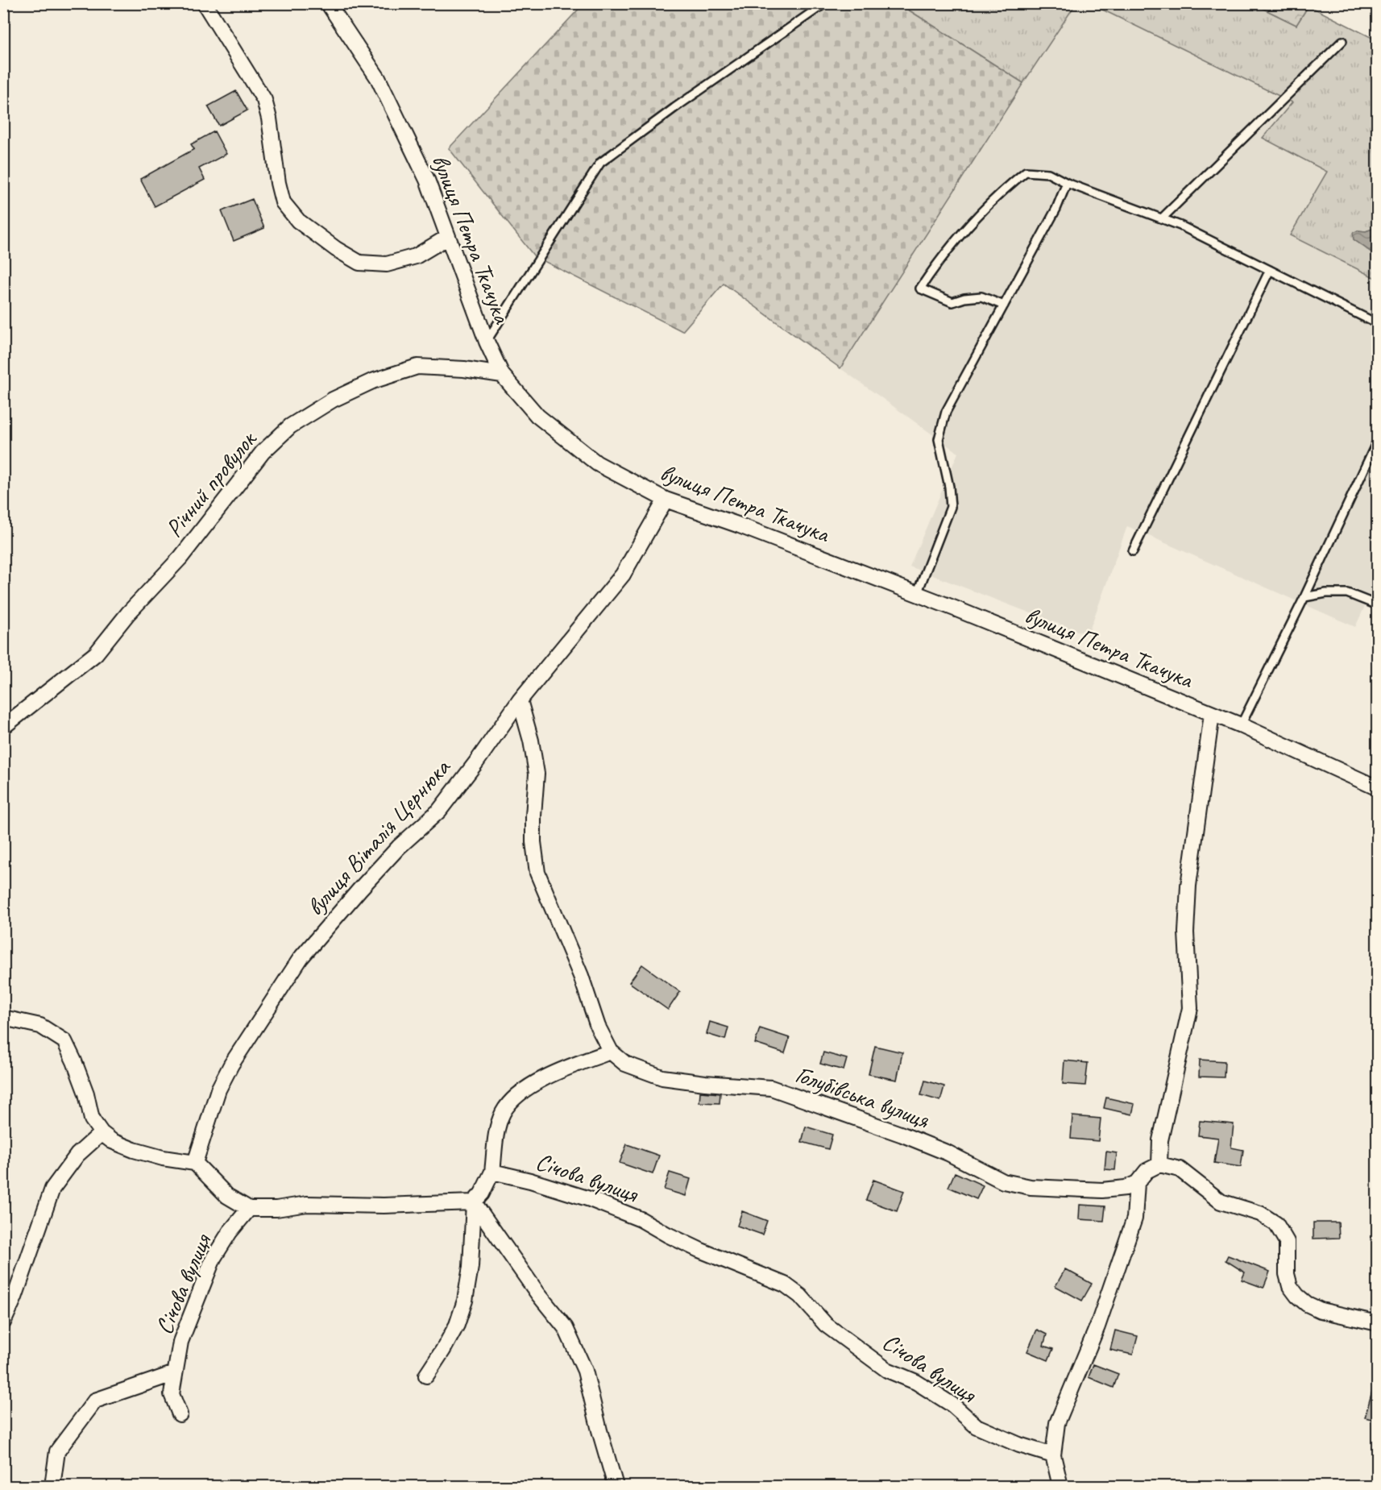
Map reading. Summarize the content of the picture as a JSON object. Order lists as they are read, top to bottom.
{
  "streets": {
    "street": [
      "вулиця Петра Ткачука",
      "Річний провулок",
      "вулиця Віталія Цернюка",
      "Голубівська вулиця",
      "Січова вулиця"
    ]
  },
  "crossings": [
    ["вулиця Петра Ткачука", "Річний провулок"],
    ["вулиця Петра Ткачука", "вулиця Віталія Цернюка"],
    ["вулиця Віталія Цернюка", "Голубівська вулиця"]
  ]
}
